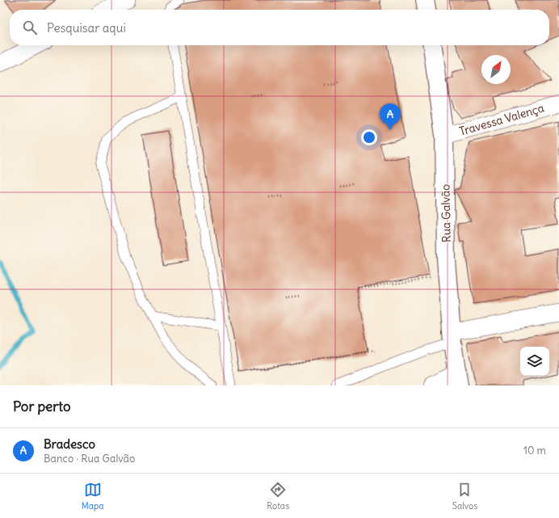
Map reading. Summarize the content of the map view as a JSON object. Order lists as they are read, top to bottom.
{
  "streets": {
    "street": ["Travessa Valença", "Rua Galvão"]
  },
  "crossings": [
    ["Travessa Valença", "Rua Galvão"]
  ],
  "north": "top right",
  "page": {
    "search": "Pesquisar aqui",
    "pins": "A",
    "heading": "Por perto",
    "list": [
      {
        "mark": "A",
        "name": "Bradesco",
        "note": "Banco · Rua Galvão",
        "value": "10 m"
      }
    ],
    "nav": ["Mapa", "Rotas", "Salvos"]
  }
}
